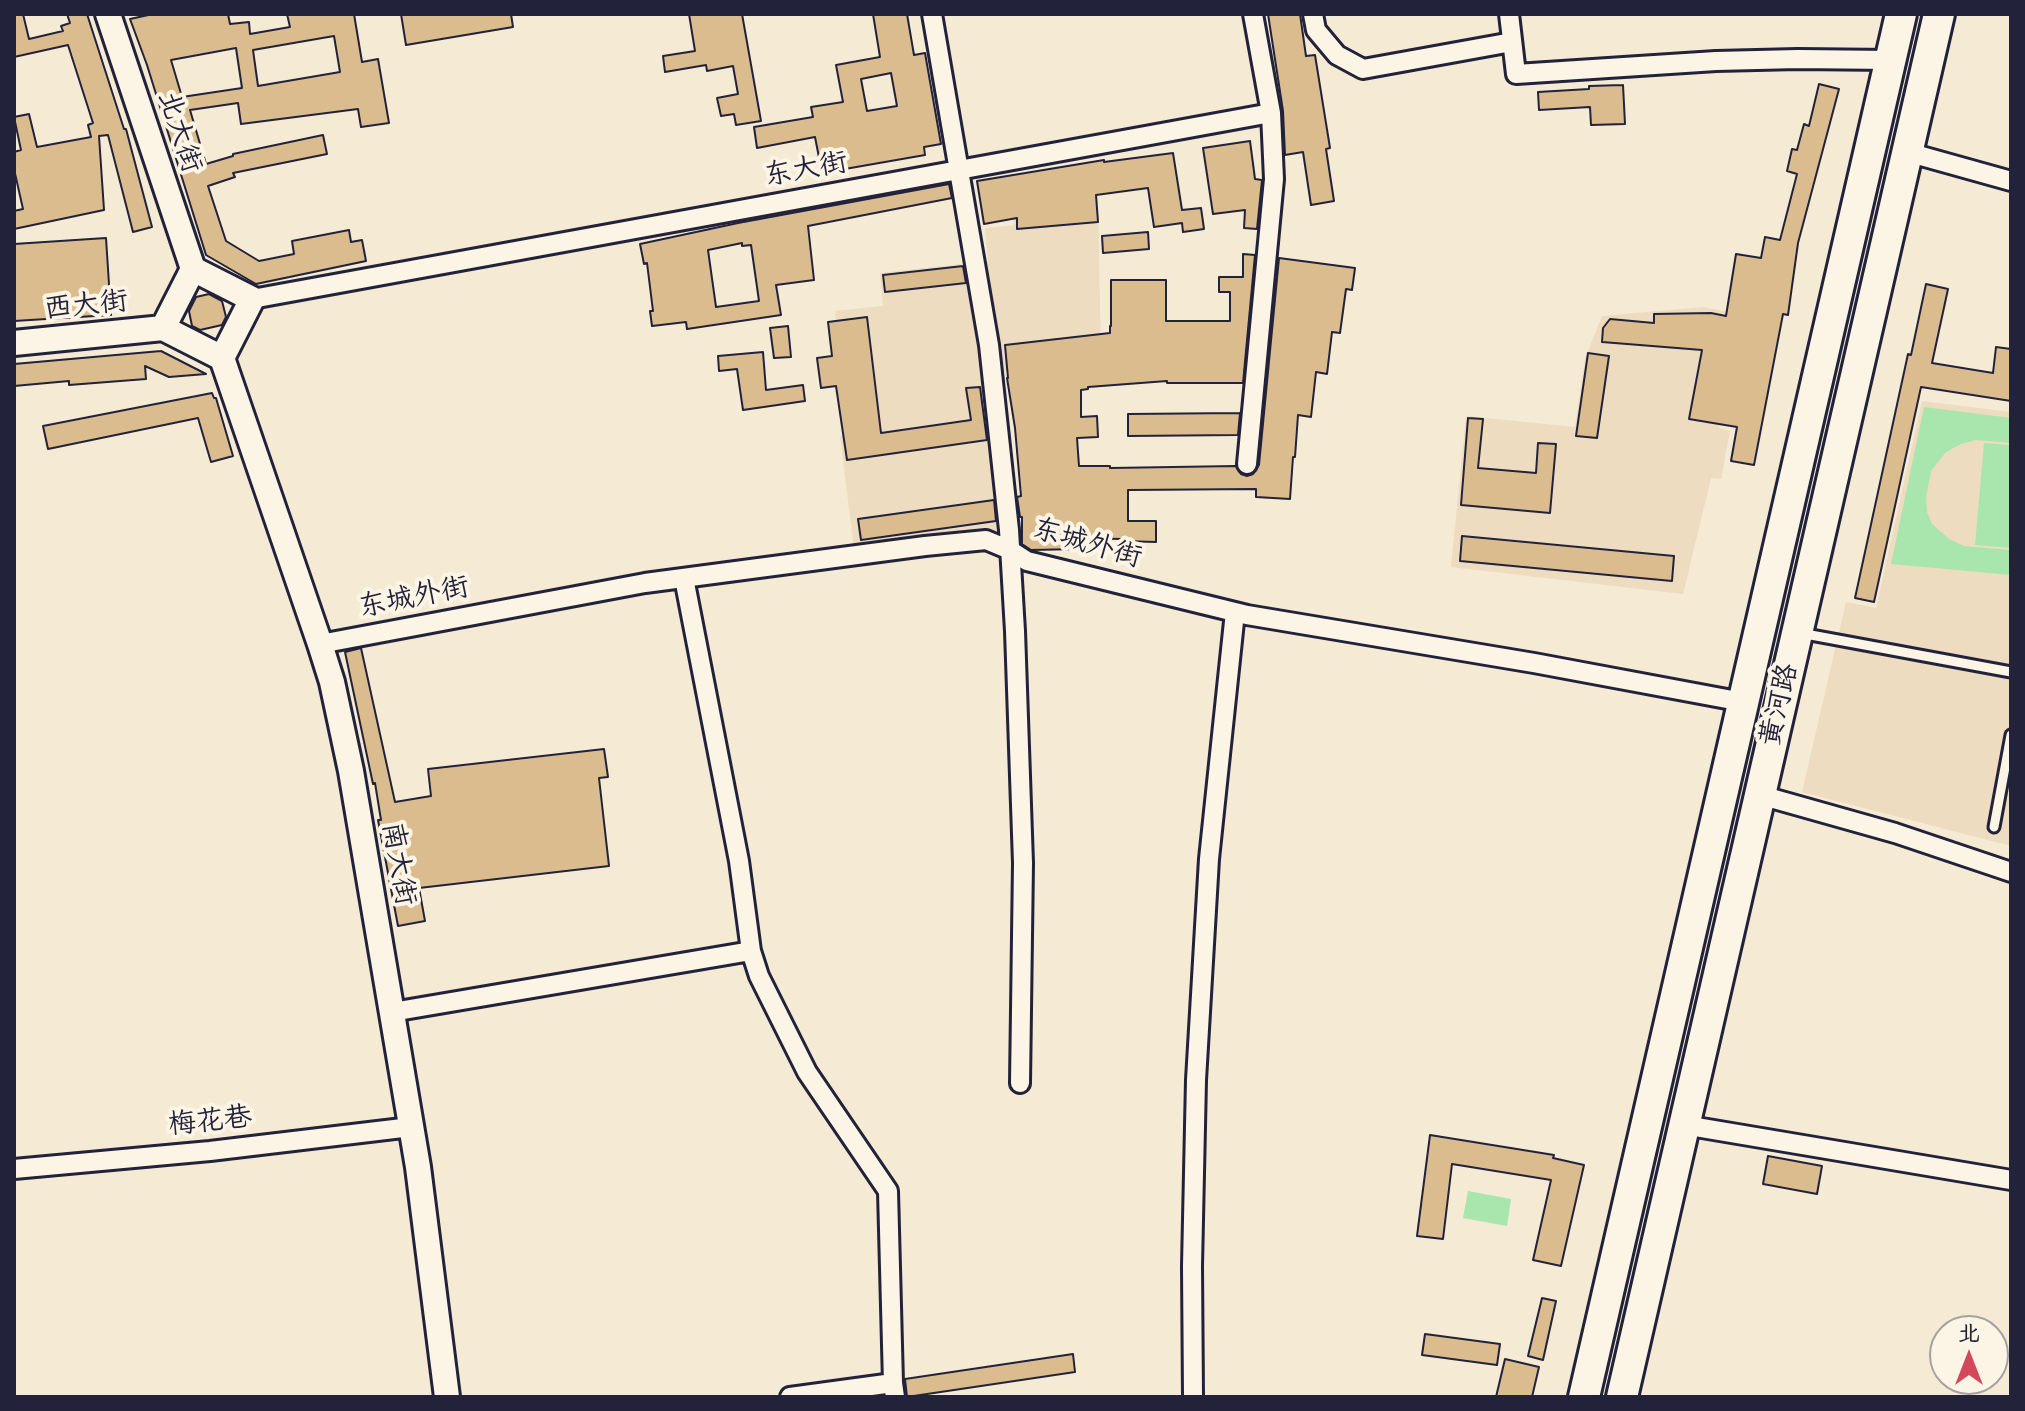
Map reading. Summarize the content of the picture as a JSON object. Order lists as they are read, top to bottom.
{
  "streets": {
    "main road": ["黄河路"],
    "street": [
      "北大街",
      "东大街",
      "西大街",
      "东城外街",
      "南大街",
      "梅花巷"
    ]
  },
  "crossings": [
    ["东城外街", "黄河路"],
    ["东城外街", "南大街"],
    ["南大街", "梅花巷"]
  ],
  "north": "top"
}
